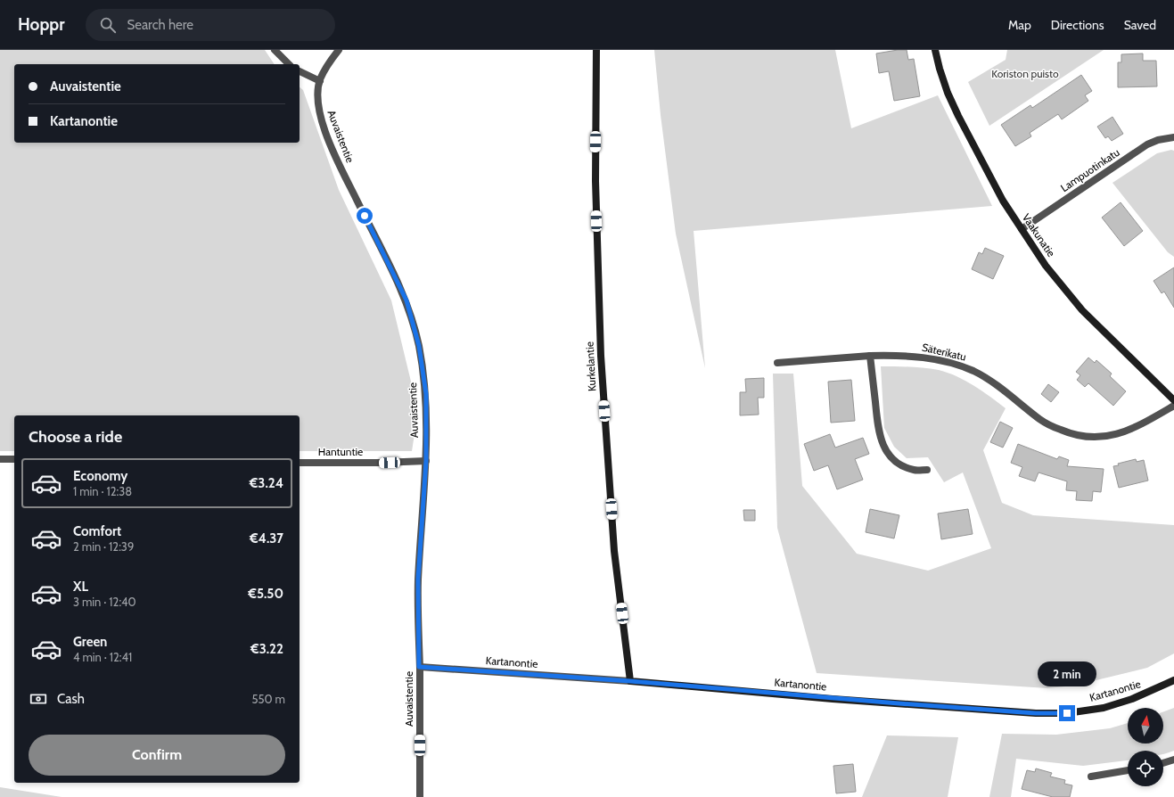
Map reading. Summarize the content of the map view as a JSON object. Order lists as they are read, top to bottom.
{
  "streets": {
    "street": [
      "Auvaistentie",
      "Lampuotinkatu",
      "Vaakunatie",
      "Säterikatu",
      "Kurkelantie",
      "Hantuntie",
      "Kartanontie"
    ]
  },
  "crossings": [
    ["Auvaistentie", "Hantuntie"],
    ["Auvaistentie", "Kartanontie"],
    ["Lampuotinkatu", "Vaakunatie"],
    ["Kurkelantie", "Kartanontie"]
  ],
  "parks": ["Koriston puisto"],
  "north": "top",
  "page": {
    "header": "Hoppr",
    "search": "Search here",
    "nav": ["Map", "Directions", "Saved"],
    "banner": ["Auvaistentie", "Kartanontie"],
    "heading": "Choose a ride",
    "list": [
      {
        "name": "Economy",
        "note": "1 min · 12:38",
        "value": "€3.24"
      },
      {
        "name": "Comfort",
        "note": "2 min · 12:39",
        "value": "€4.37"
      },
      {
        "name": "XL",
        "note": "3 min · 12:40",
        "value": "€5.50"
      },
      {
        "name": "Green",
        "note": "4 min · 12:41",
        "value": "€3.22"
      }
    ],
    "bubble": "2 min",
    "pay": ["Cash", "550 m"],
    "buttons": "Confirm"
  }
}
